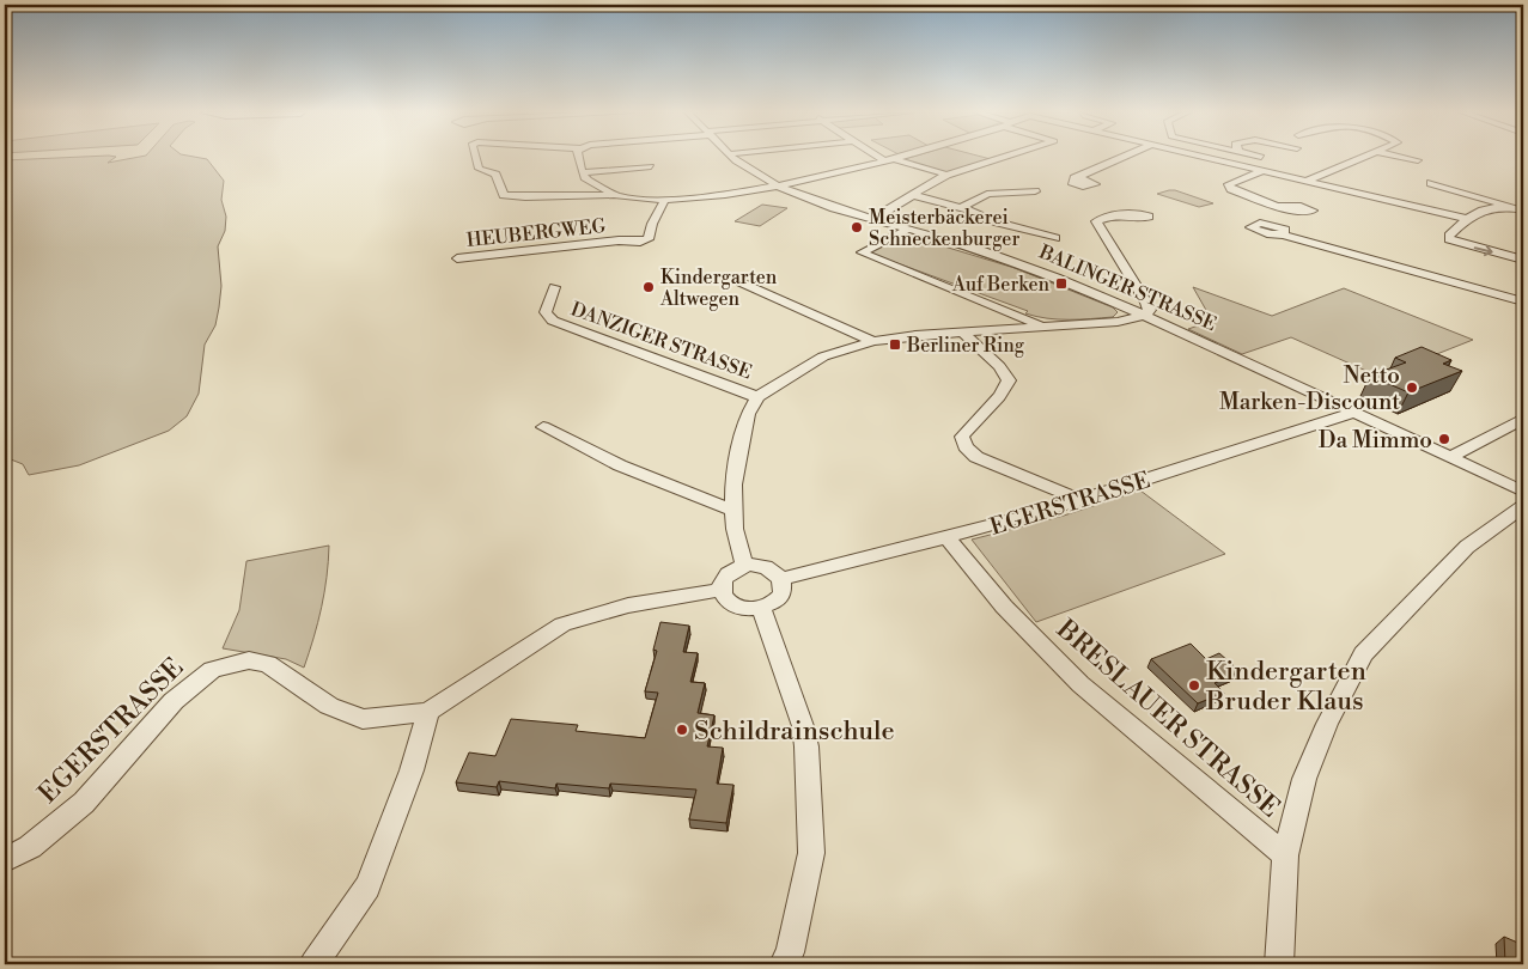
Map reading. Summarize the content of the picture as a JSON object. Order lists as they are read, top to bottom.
{
  "streets": {
    "street": [
      "HEUBERGWEG",
      "BALINGER STRASSE",
      "DANZIGER STRASSE",
      "EGERSTRASSE",
      "BRESLAUER STRASSE"
    ]
  },
  "crossings": [
    ["BALINGER STRASSE", "EGERSTRASSE"],
    ["EGERSTRASSE", "BRESLAUER STRASSE"]
  ],
  "places": {
    "other": [
      "Meisterbäckerei Schneckenburger",
      "Kindergarten Altwegen",
      "Netto Marken-Discount",
      "Da Mimmo",
      "Kindergarten Bruder Klaus",
      "Schildrainschule"
    ],
    "transit": ["Auf Berken", "Berliner Ring"]
  }
}
